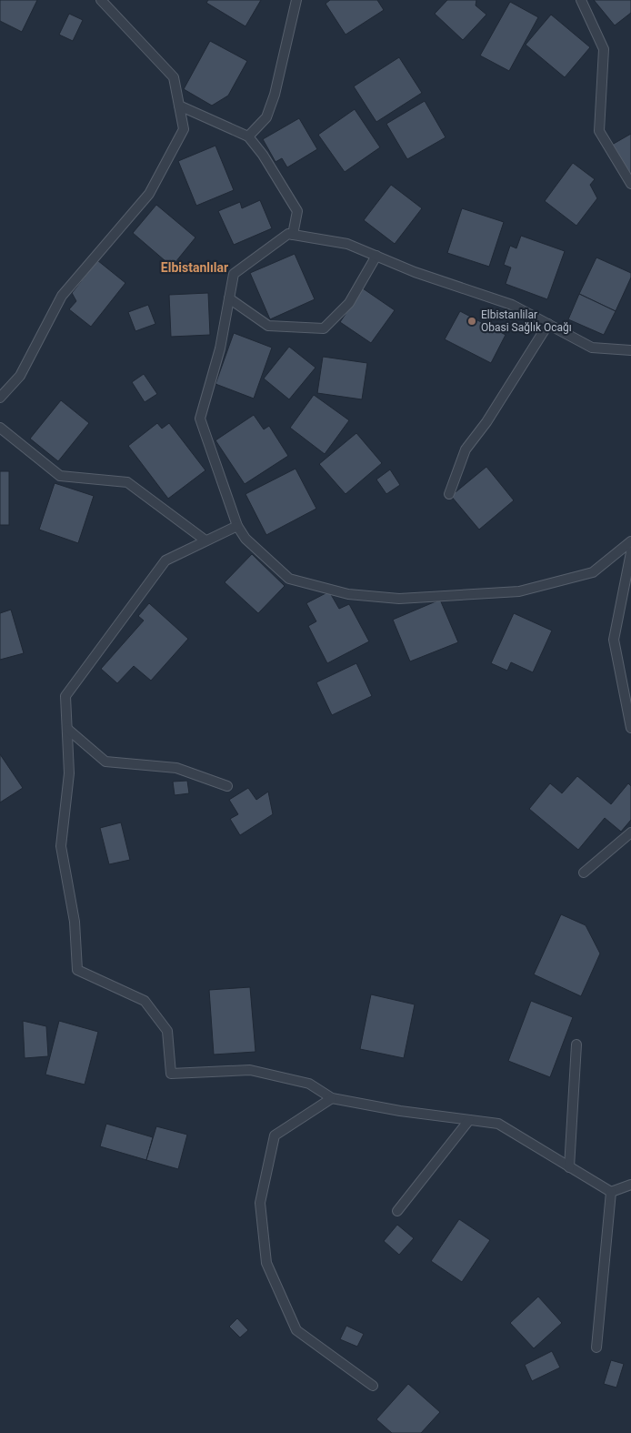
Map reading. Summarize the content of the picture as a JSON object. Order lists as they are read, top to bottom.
{
  "districts": ["Elbistanlılar"],
  "places": ["Elbistanlilar Obasi Sağlık Ocağı"]
}
